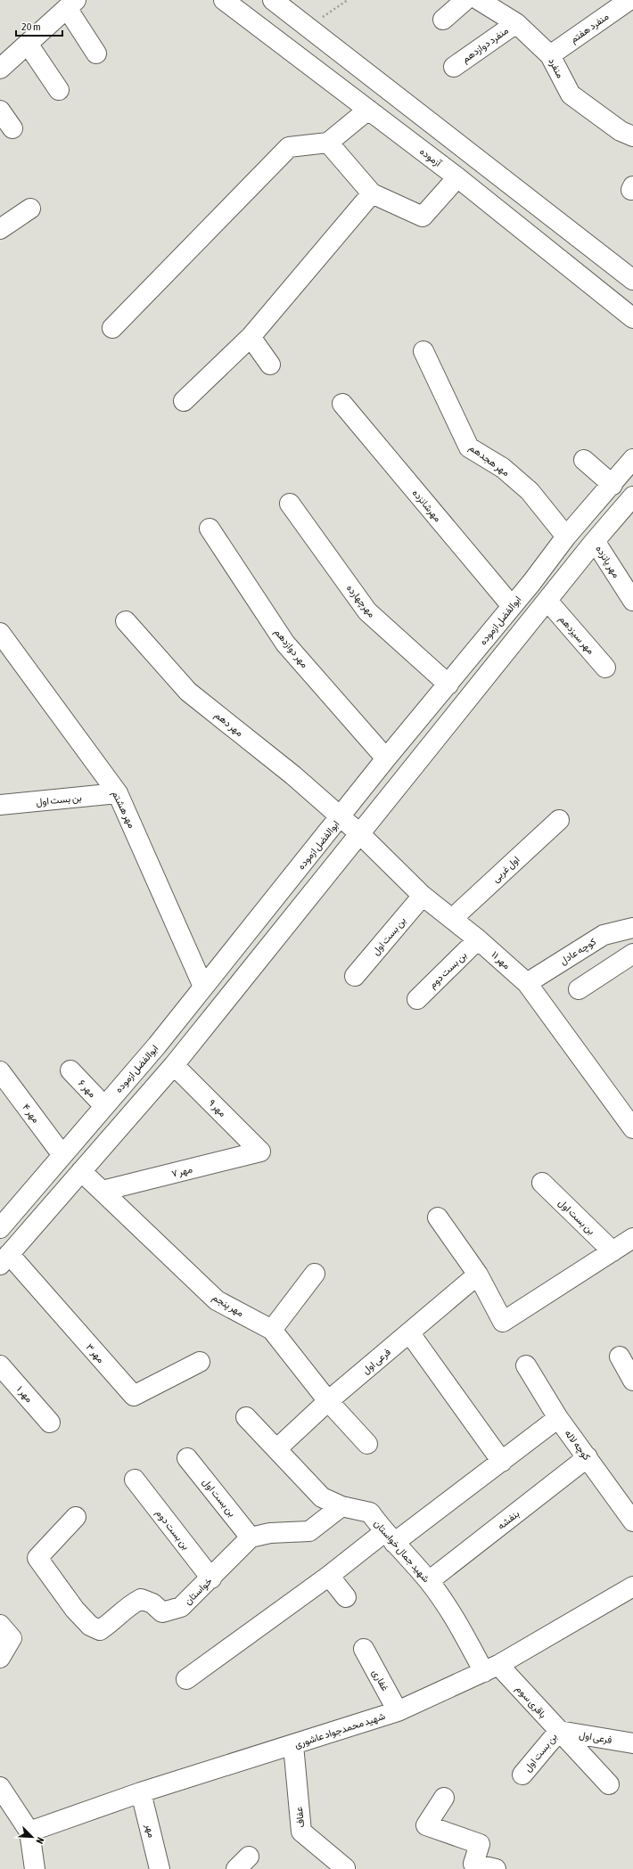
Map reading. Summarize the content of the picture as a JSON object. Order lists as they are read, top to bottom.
{
  "streets": {
    "street": [
      "منفرد هفتم",
      "منفرد دوازدهم",
      "منفرد",
      "آزموده",
      "مهر هجدهم",
      "مهرشانزده",
      "مهر پانزده",
      "مهرچهارده",
      "ابوالفضل ازموده",
      "مهر سیزدهم",
      "مهر دوازدهم",
      "مهر دهم",
      "بن بست اول",
      "مهر هشتم",
      "اول غربی",
      "کوچه عادل",
      "مهر ۱۱",
      "بن بست دوم",
      "مهر ۶",
      "مهر ۹",
      "مهر ۴",
      "مهر ۷",
      "مهر پنجم",
      "مهر ۳",
      "فرعی اول",
      "مهر ۱",
      "کوچه لاله",
      "بنفشه",
      "شهید جمال خواستان",
      "خواستان",
      "غفاری",
      "باقری سوم",
      "شهید محمدجواد عاشوری",
      "عفاف",
      "مهر"
    ]
  },
  "crossings": [
    ["منفرد هفتم", "منفرد"],
    ["منفرد دوازدهم", "منفرد"],
    ["مهر هجدهم", "ابوالفضل ازموده"],
    ["مهرشانزده", "ابوالفضل ازموده"],
    ["مهرچهارده", "ابوالفضل ازموده"],
    ["ابوالفضل ازموده", "مهر دوازدهم"],
    ["ابوالفضل ازموده", "مهر دهم"],
    ["ابوالفضل ازموده", "مهر هشتم"],
    ["ابوالفضل ازموده", "مهر ۱۱"],
    ["ابوالفضل ازموده", "مهر ۶"],
    ["ابوالفضل ازموده", "مهر ۴"],
    ["مهر دهم", "مهر ۱۱"],
    ["بن بست اول", "مهر هشتم"],
    ["بن بست اول", "مهر ۱۱"],
    ["بن بست اول", "فرعی اول"],
    ["بن بست اول", "خواستان"],
    ["بن بست اول", "باقری سوم"],
    ["اول غربی", "مهر ۱۱"],
    ["کوچه عادل", "مهر ۱۱"],
    ["مهر ۱۱", "بن بست دوم"],
    ["بن بست دوم", "خواستان"],
    ["مهر ۹", "مهر ۷"],
    ["مهر ۷", "مهر پنجم"],
    ["مهر پنجم", "فرعی اول"],
    ["فرعی اول", "شهید جمال خواستان"],
    ["فرعی اول", "باقری سوم"],
    ["کوچه لاله", "بنفشه"],
    ["بنفشه", "شهید جمال خواستان"],
    ["شهید جمال خواستان", "باقری سوم"],
    ["شهید جمال خواستان", "شهید محمدجواد عاشوری"],
    ["غفاری", "شهید محمدجواد عاشوری"],
    ["باقری سوم", "شهید محمدجواد عاشوری"],
    ["شهید محمدجواد عاشوری", "عفاف"],
    ["شهید محمدجواد عاشوری", "مهر"]
  ],
  "scale_bar": "20 m",
  "north": "bottom right"
}
